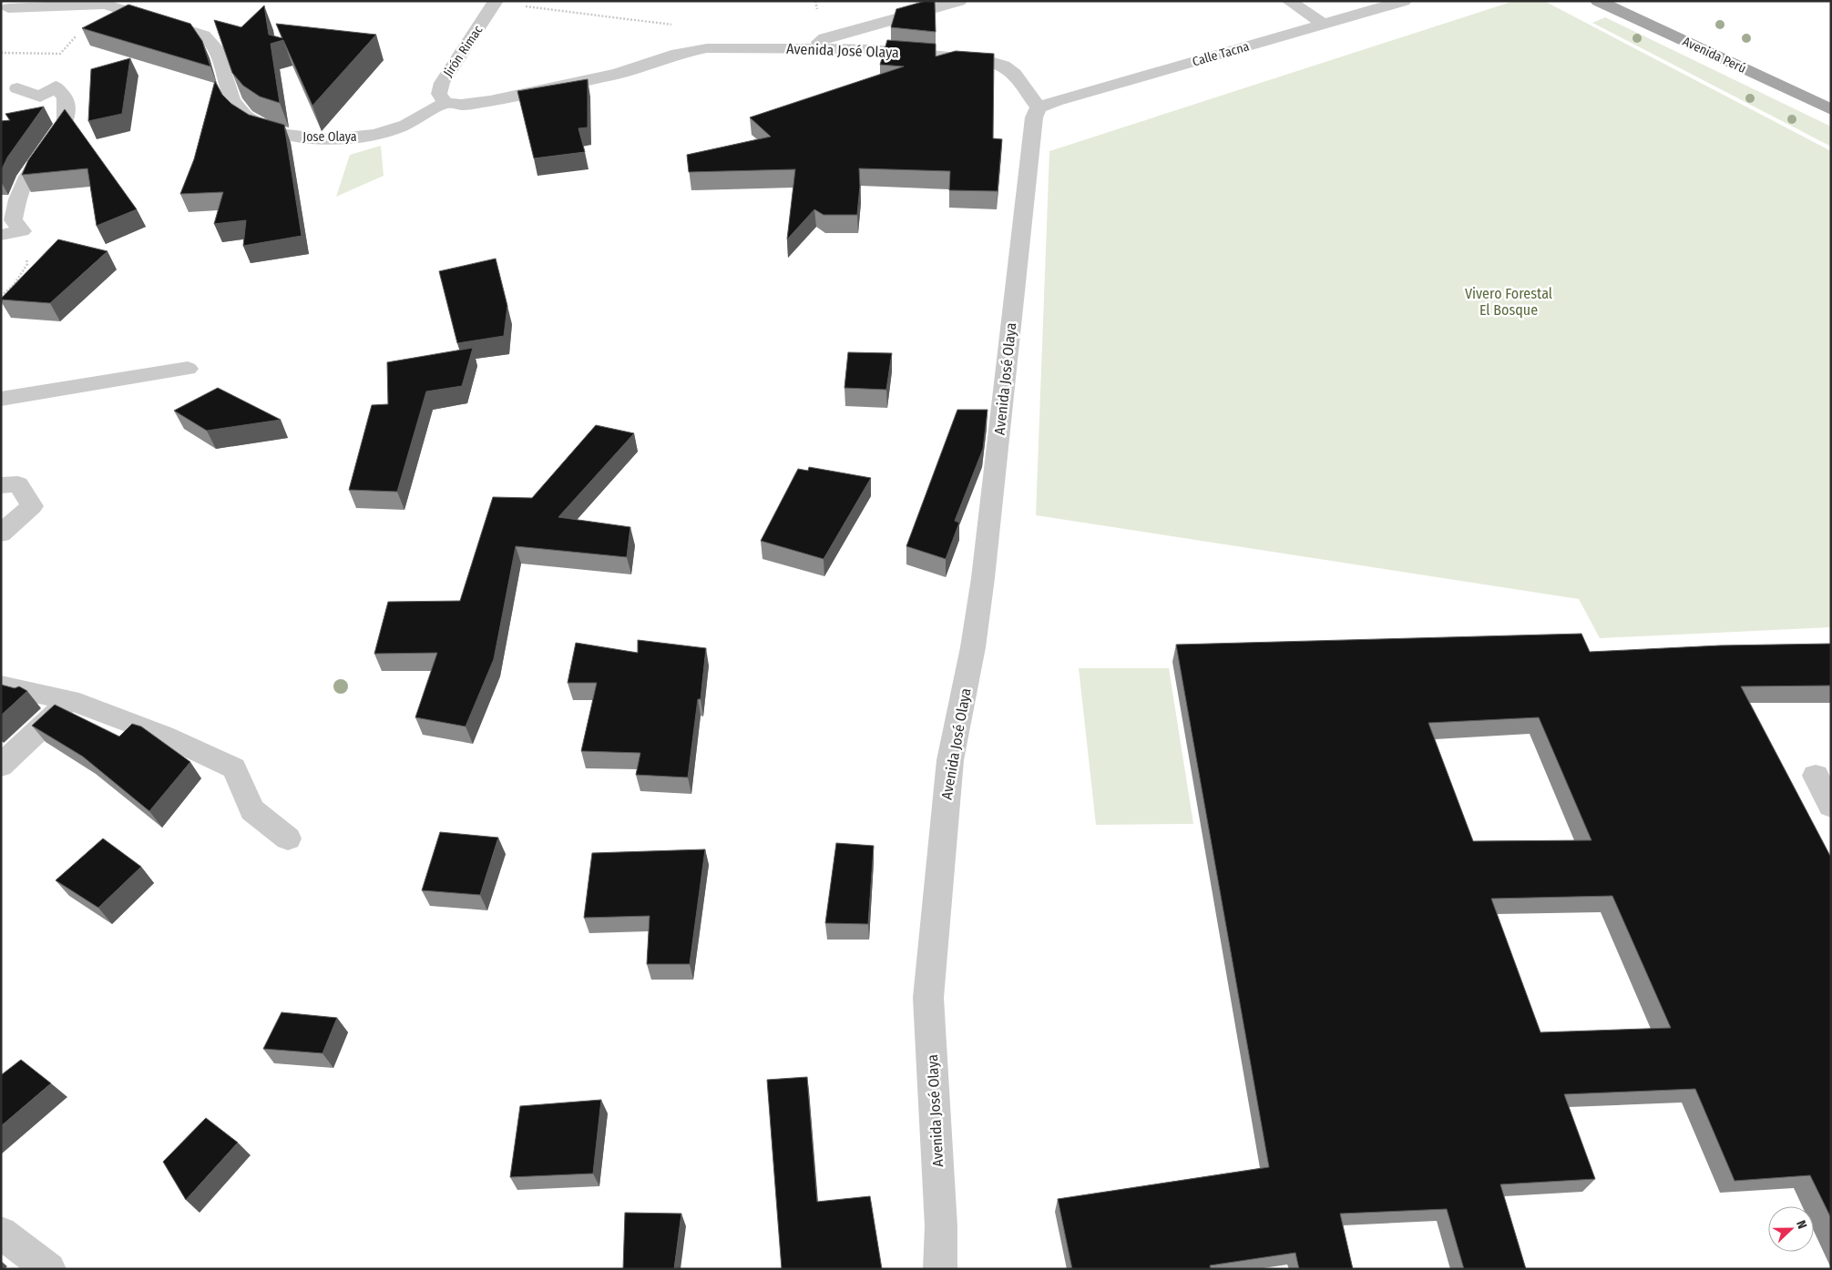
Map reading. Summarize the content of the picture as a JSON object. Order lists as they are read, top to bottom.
{
  "streets": {
    "main road": ["Avenida Perú"],
    "street": [
      "Avenida José Olaya",
      "Jirón Rimac",
      "Calle Tacna",
      "Jose Olaya"
    ]
  },
  "crossings": [
    ["Avenida José Olaya", "Jirón Rimac"],
    ["Avenida José Olaya", "Calle Tacna"],
    ["Avenida José Olaya", "Jose Olaya"],
    ["Jirón Rimac", "Jose Olaya"]
  ],
  "parks": ["Vivero Forestal El Bosque"],
  "north": "right"
}
